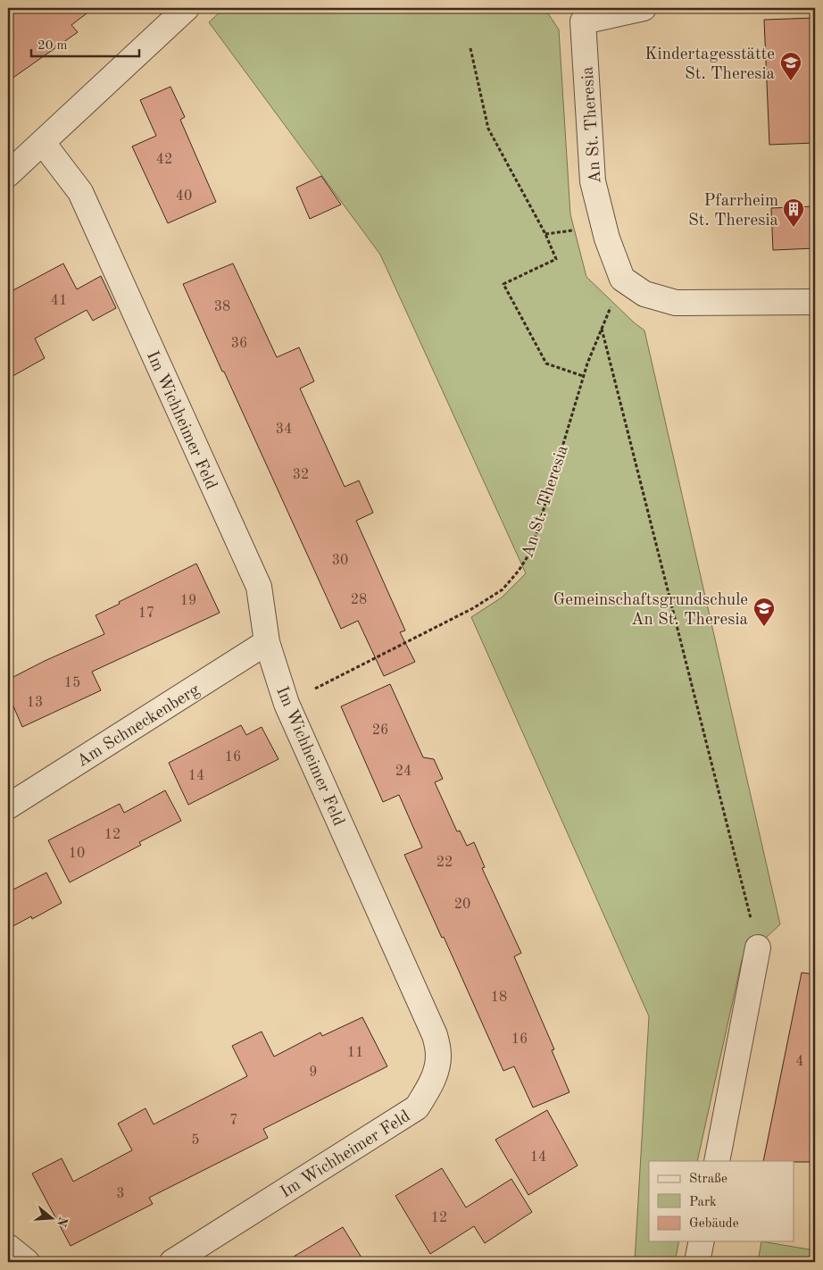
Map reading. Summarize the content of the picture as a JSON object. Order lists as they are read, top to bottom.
{
  "streets": {
    "street": ["An St. Theresia", "Im Wichheimer Feld", "Am Schneckenberg"]
  },
  "crossings": [
    ["An St. Theresia", "Im Wichheimer Feld"],
    ["Im Wichheimer Feld", "Am Schneckenberg"]
  ],
  "places": {
    "school or university": ["Kindertagesstätte St. Theresia", "Gemeinschaftsgrundschule An St. Theresia"],
    "building": ["Pfarrheim St. Theresia"]
  },
  "house_numbers": [
    "42",
    "40",
    "41",
    "38",
    "36",
    "34",
    "32",
    "30",
    "28",
    "19",
    "17",
    "15",
    "13",
    "26",
    "16",
    "24",
    "14",
    "12",
    "10",
    "22",
    "20",
    "18",
    "16",
    "11",
    "4",
    "9",
    "7",
    "5",
    "14",
    "3",
    "12"
  ],
  "legend": ["Straße", "Park", "Gebäude"],
  "scale_bar": "20 m",
  "north": "right"
}
